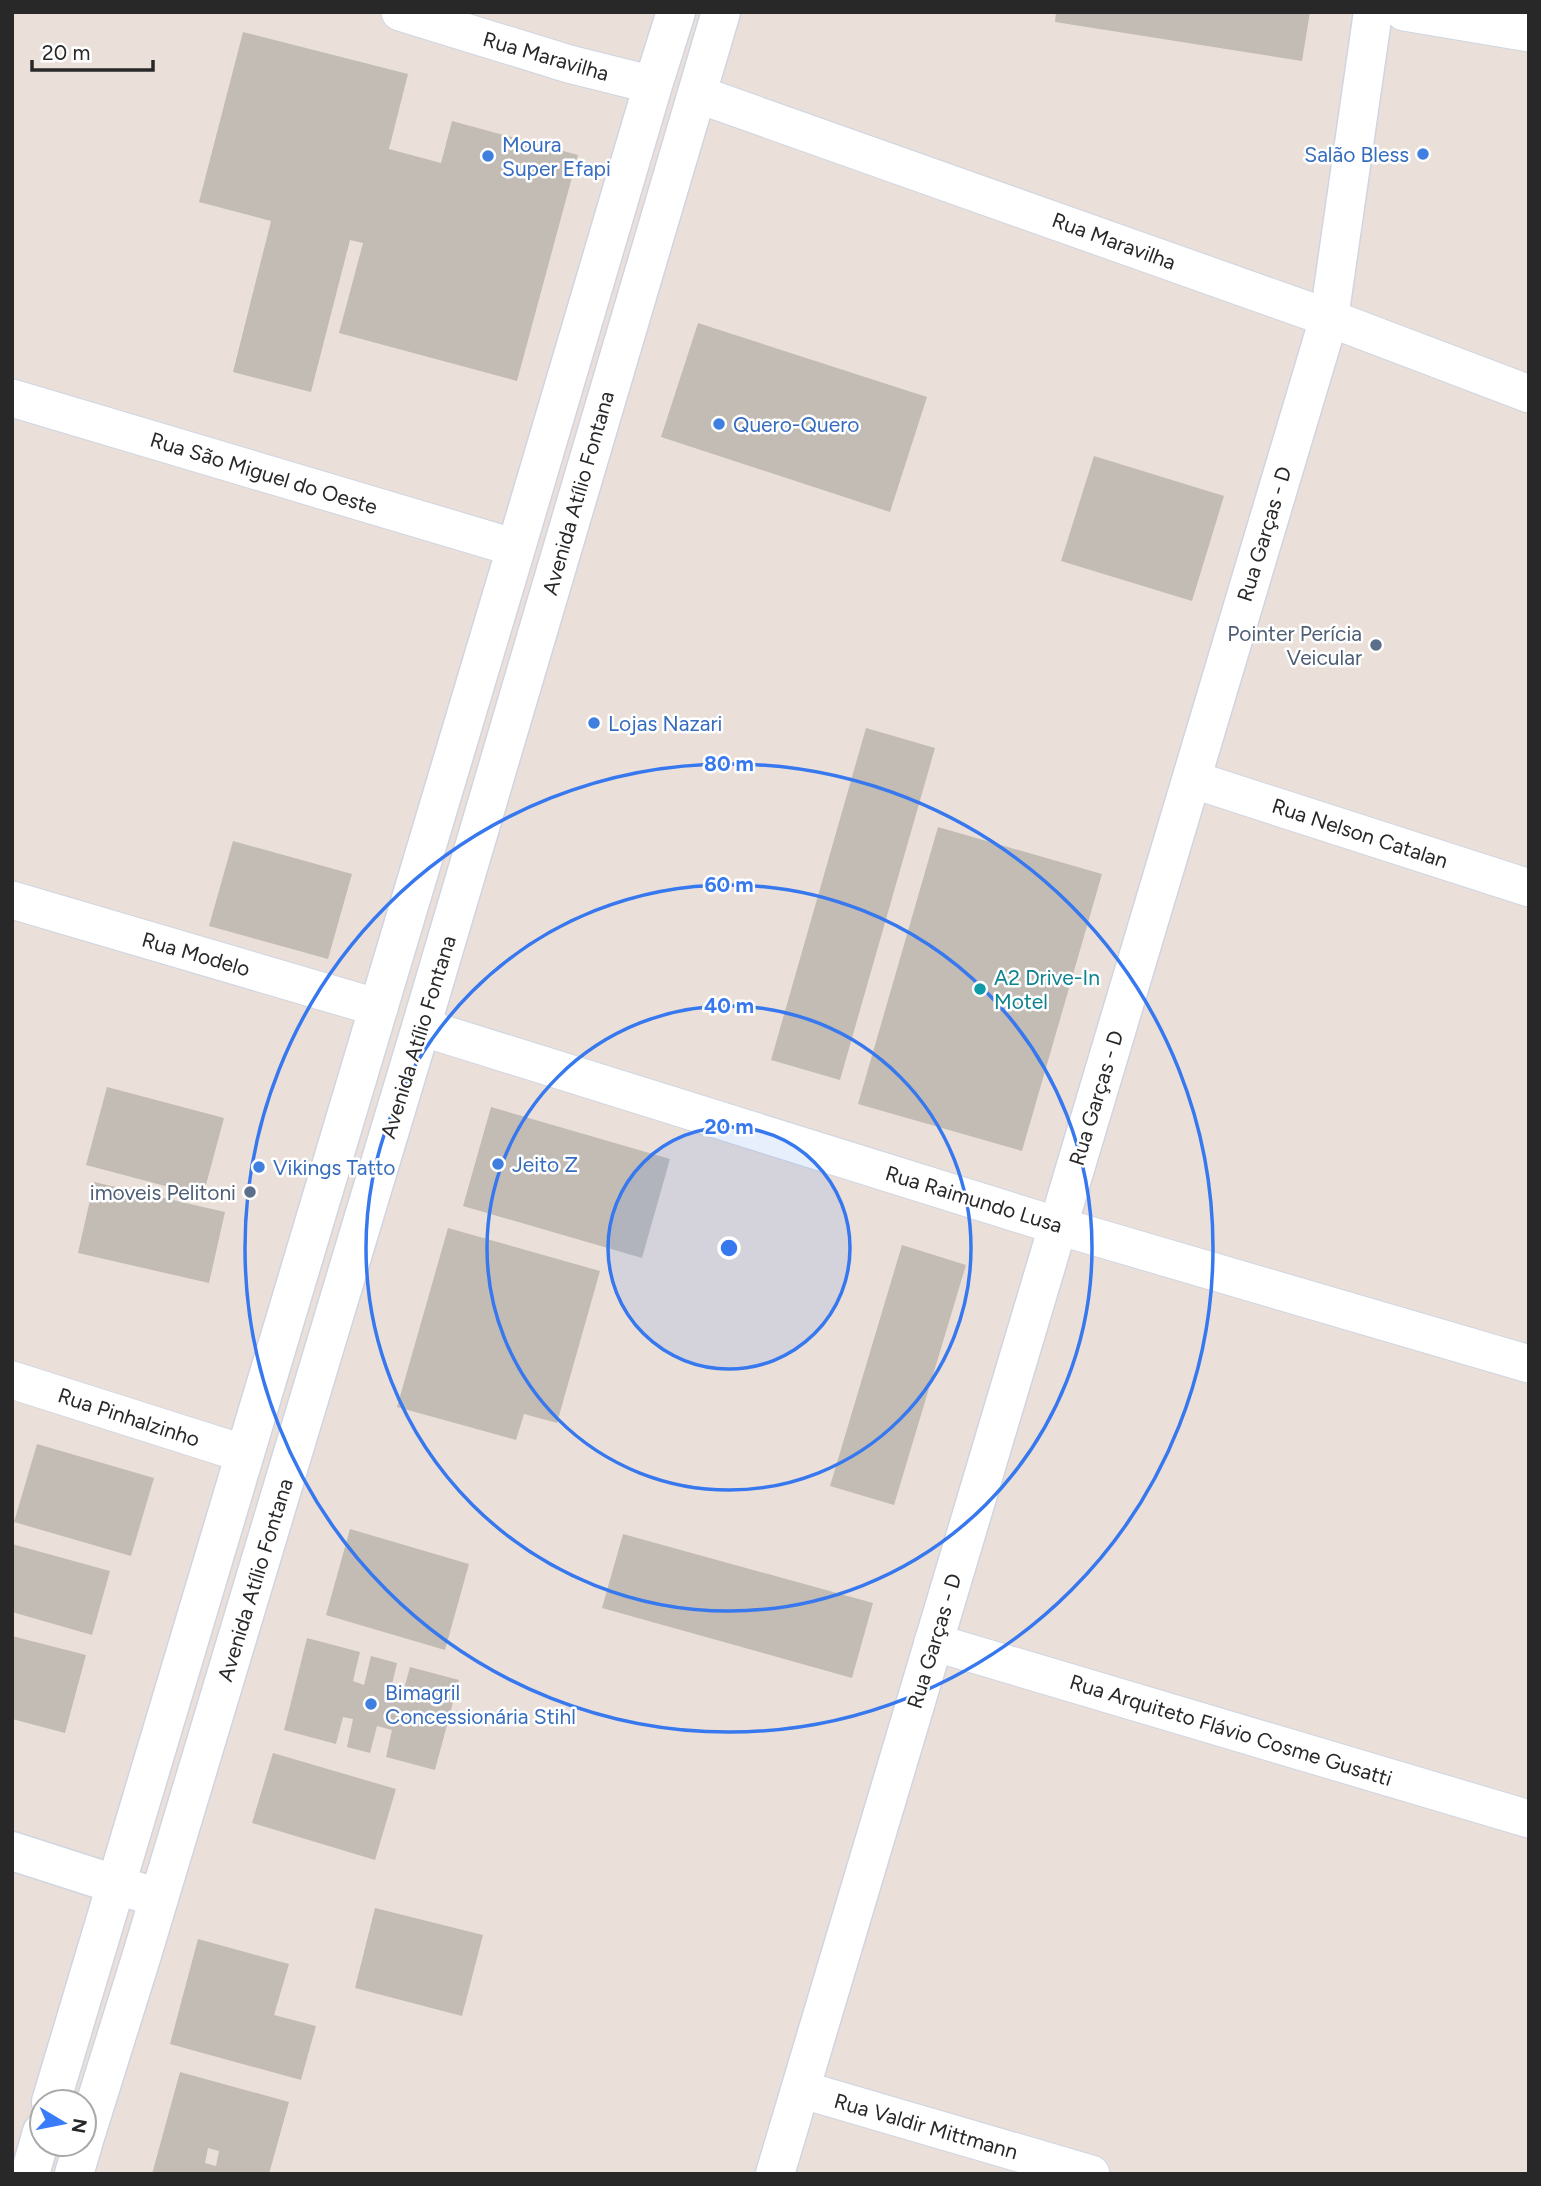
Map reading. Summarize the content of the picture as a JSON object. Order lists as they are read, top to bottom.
{
  "streets": {
    "main road": ["Avenida Atílio Fontana", "Rua Garças - D"],
    "street": [
      "Rua Maravilha",
      "Rua São Miguel do Oeste",
      "Rua Nelson Catalan",
      "Rua Modelo",
      "Rua Raimundo Lusa",
      "Rua Pinhalzinho",
      "Rua Arquiteto Flávio Cosme Gusatti",
      "Rua Valdir Mittmann"
    ]
  },
  "crossings": [
    ["Rua Maravilha", "Avenida Atílio Fontana"],
    ["Rua Maravilha", "Rua Garças - D"],
    ["Rua São Miguel do Oeste", "Avenida Atílio Fontana"],
    ["Avenida Atílio Fontana", "Rua Modelo"],
    ["Avenida Atílio Fontana", "Rua Raimundo Lusa"],
    ["Avenida Atílio Fontana", "Rua Pinhalzinho"],
    ["Rua Garças - D", "Rua Nelson Catalan"],
    ["Rua Garças - D", "Rua Raimundo Lusa"],
    ["Rua Garças - D", "Rua Arquiteto Flávio Cosme Gusatti"],
    ["Rua Garças - D", "Rua Valdir Mittmann"]
  ],
  "places": [
    "Salão Bless",
    "Moura Super Efapi",
    "Quero-Quero",
    "Pointer Perícia Veicular",
    "Lojas Nazari",
    "A2 Drive-In Motel",
    "Jeito Z",
    "Vikings Tatto",
    "imoveis Pelitoni",
    "Bimagril Concessionária Stihl"
  ],
  "scale_bar": "20 m",
  "north": "right",
  "rings": [
    "80 m",
    "60 m",
    "40 m",
    "20 m"
  ]
}
